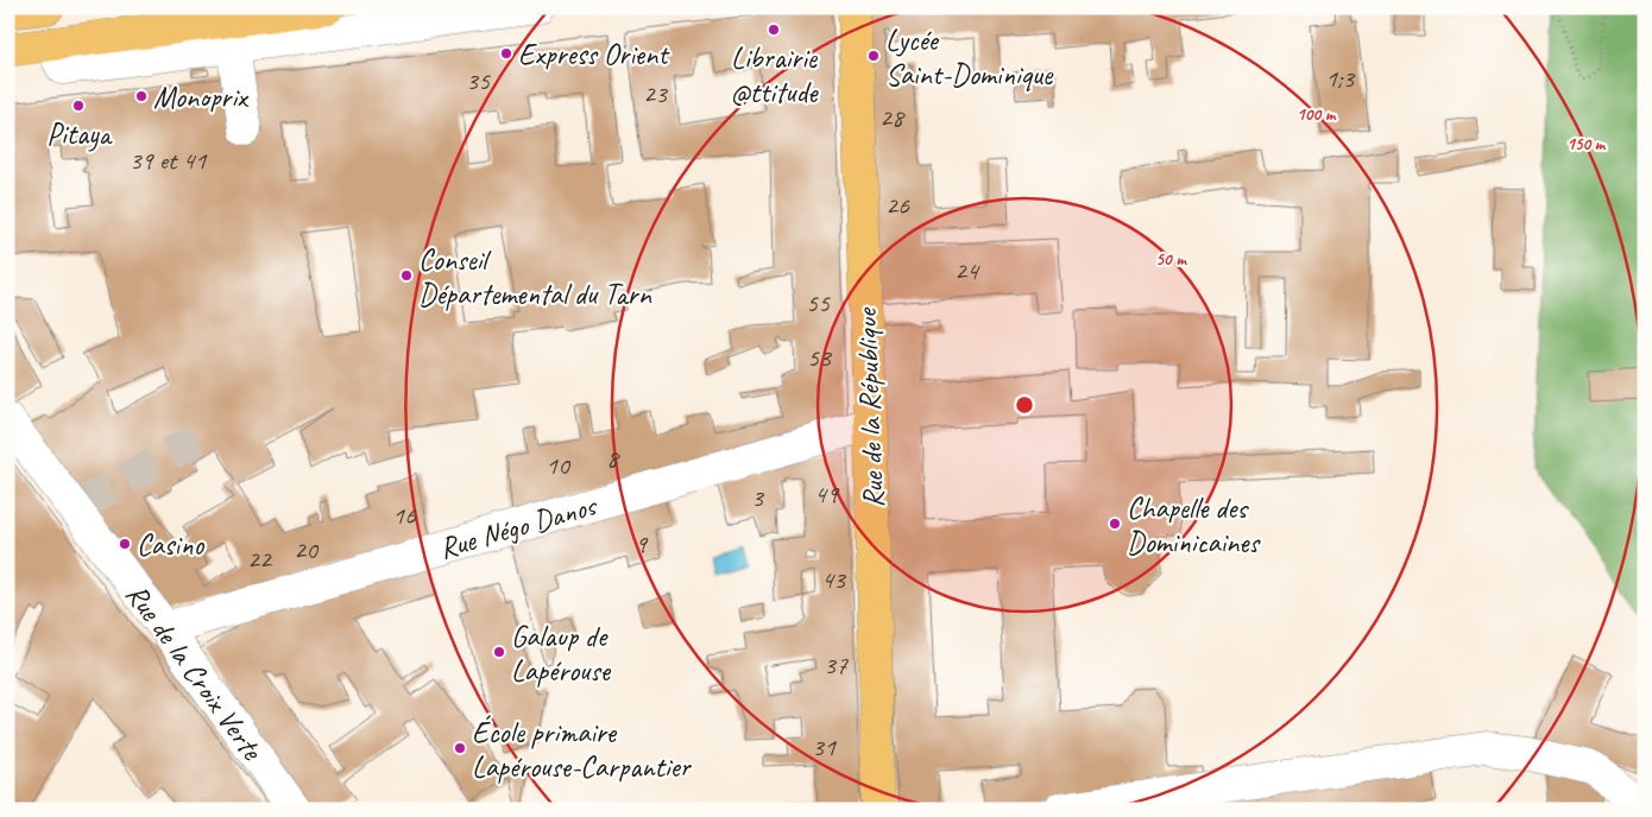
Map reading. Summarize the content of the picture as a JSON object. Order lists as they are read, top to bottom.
{
  "streets": {
    "main road": ["Rue de la République"],
    "street": ["Rue Négo Danos", "Rue de la Croix Verte"]
  },
  "crossings": [
    ["Rue de la République", "Rue Négo Danos"],
    ["Rue Négo Danos", "Rue de la Croix Verte"]
  ],
  "places": [
    "Librairie @ttitude",
    "Express Orient",
    "Lycée Saint-Dominique",
    "Monoprix",
    "Pitaya",
    "Conseil Départemental du Tarn",
    "Chapelle des Dominicaines",
    "Casino",
    "Galaup de Lapérouse",
    "École primaire Lapérouse-Carpantier"
  ],
  "house_numbers": [
    "1;3",
    "35",
    "23",
    "28",
    "39 et 41",
    "26",
    "24",
    "55",
    "53",
    "8",
    "10",
    "49",
    "3",
    "16",
    "9",
    "20",
    "22",
    "43",
    "37",
    "31"
  ],
  "rings": ["100 m", "150 m", "50 m"]
}
